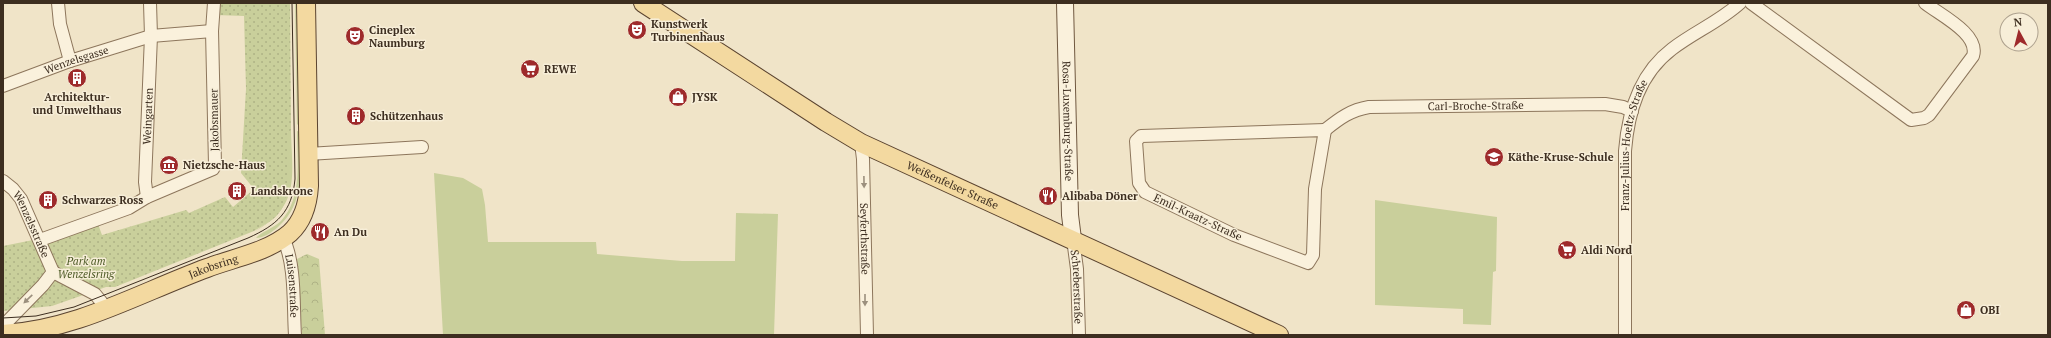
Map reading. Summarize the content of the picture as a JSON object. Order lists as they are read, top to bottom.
{
  "streets": {
    "main road": ["Rosa-Luxemburg-Straße", "Weißenfelser Straße", "Jakobsring"],
    "street": [
      "Wenzelsgasse",
      "Carl-Broche-Straße",
      "Weingarten",
      "Jakobsmauer",
      "Franz-Julius-Hoeltz-Straße",
      "Emil-Kraatz-Straße",
      "Wenzelsstraße",
      "Seyferthstraße",
      "Luisenstraße",
      "Schreberstraße"
    ]
  },
  "crossings": [
    ["Wenzelsgasse", "Weingarten"],
    ["Carl-Broche-Straße", "Franz-Julius-Hoeltz-Straße"],
    ["Carl-Broche-Straße", "Emil-Kraatz-Straße"],
    ["Weingarten", "Jakobsmauer"],
    ["Jakobsmauer", "Wenzelsstraße"],
    ["Rosa-Luxemburg-Straße", "Weißenfelser Straße"],
    ["Rosa-Luxemburg-Straße", "Schreberstraße"],
    ["Weißenfelser Straße", "Seyferthstraße"],
    ["Weißenfelser Straße", "Schreberstraße"],
    ["Jakobsring", "Luisenstraße"]
  ],
  "one_way": ["Seyferthstraße"],
  "parks": ["Park am Wenzelsring"],
  "places": {
    "theatre": ["Kunstwerk Turbinenhaus", "Cineplex Naumburg"],
    "supermarket": ["REWE", "Aldi Nord"],
    "building": [
      "Architektur- und Umwelthaus",
      "Schützenhaus",
      "Landskrone",
      "Schwarzes Ross"
    ],
    "shop": ["JYSK", "OBI"],
    "school or university": ["Käthe-Kruse-Schule"],
    "museum": ["Nietzsche-Haus"],
    "restaurant": ["Alibaba Döner", "An Du"]
  },
  "north": "top"
}
